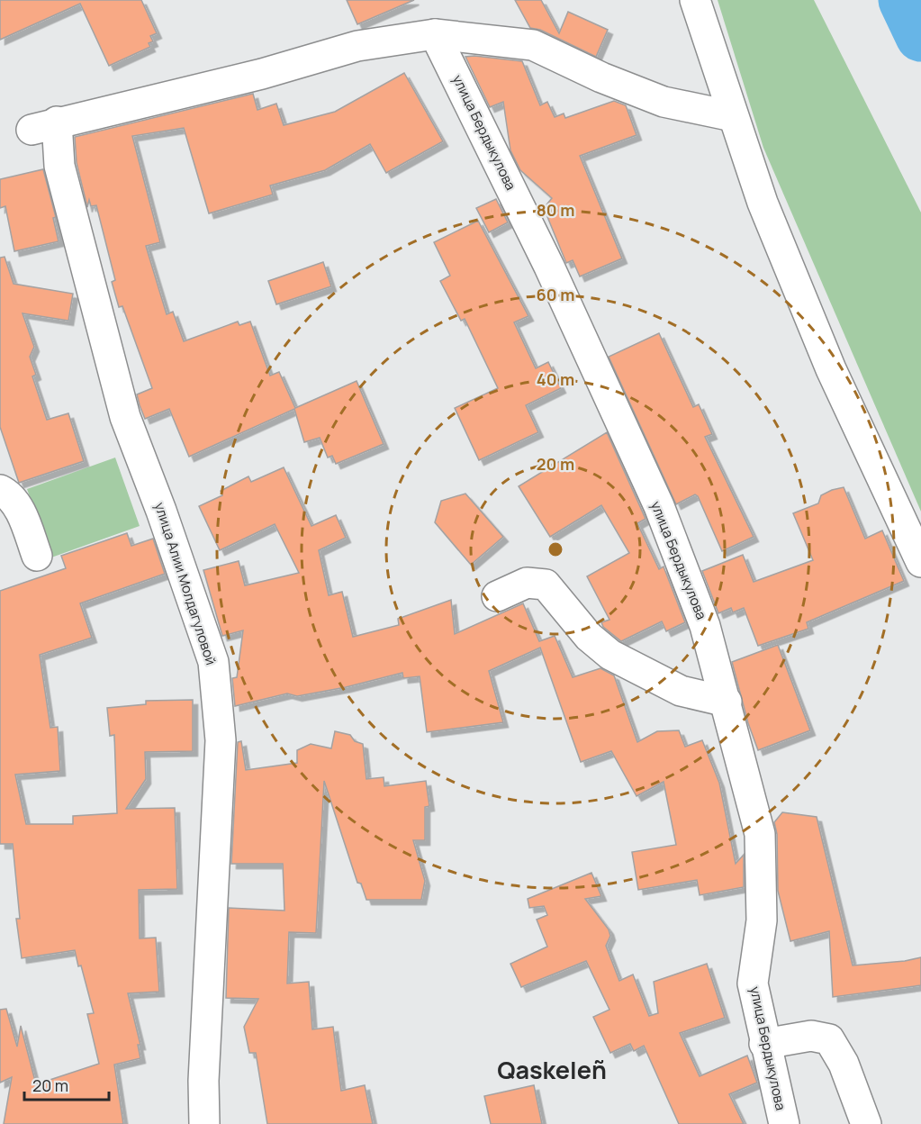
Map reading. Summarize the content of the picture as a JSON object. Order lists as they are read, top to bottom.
{
  "streets": {
    "street": ["улица Бердыкулова", "улица Алии Молдагуловой"]
  },
  "crossings": [
    ["улица Бердыкулова", "улица Алии Молдагуловой"]
  ],
  "districts": ["Qaskeleñ"],
  "scale_bar": "20 m",
  "rings": [
    "80 m",
    "60 m",
    "40 m",
    "20 m"
  ]
}
